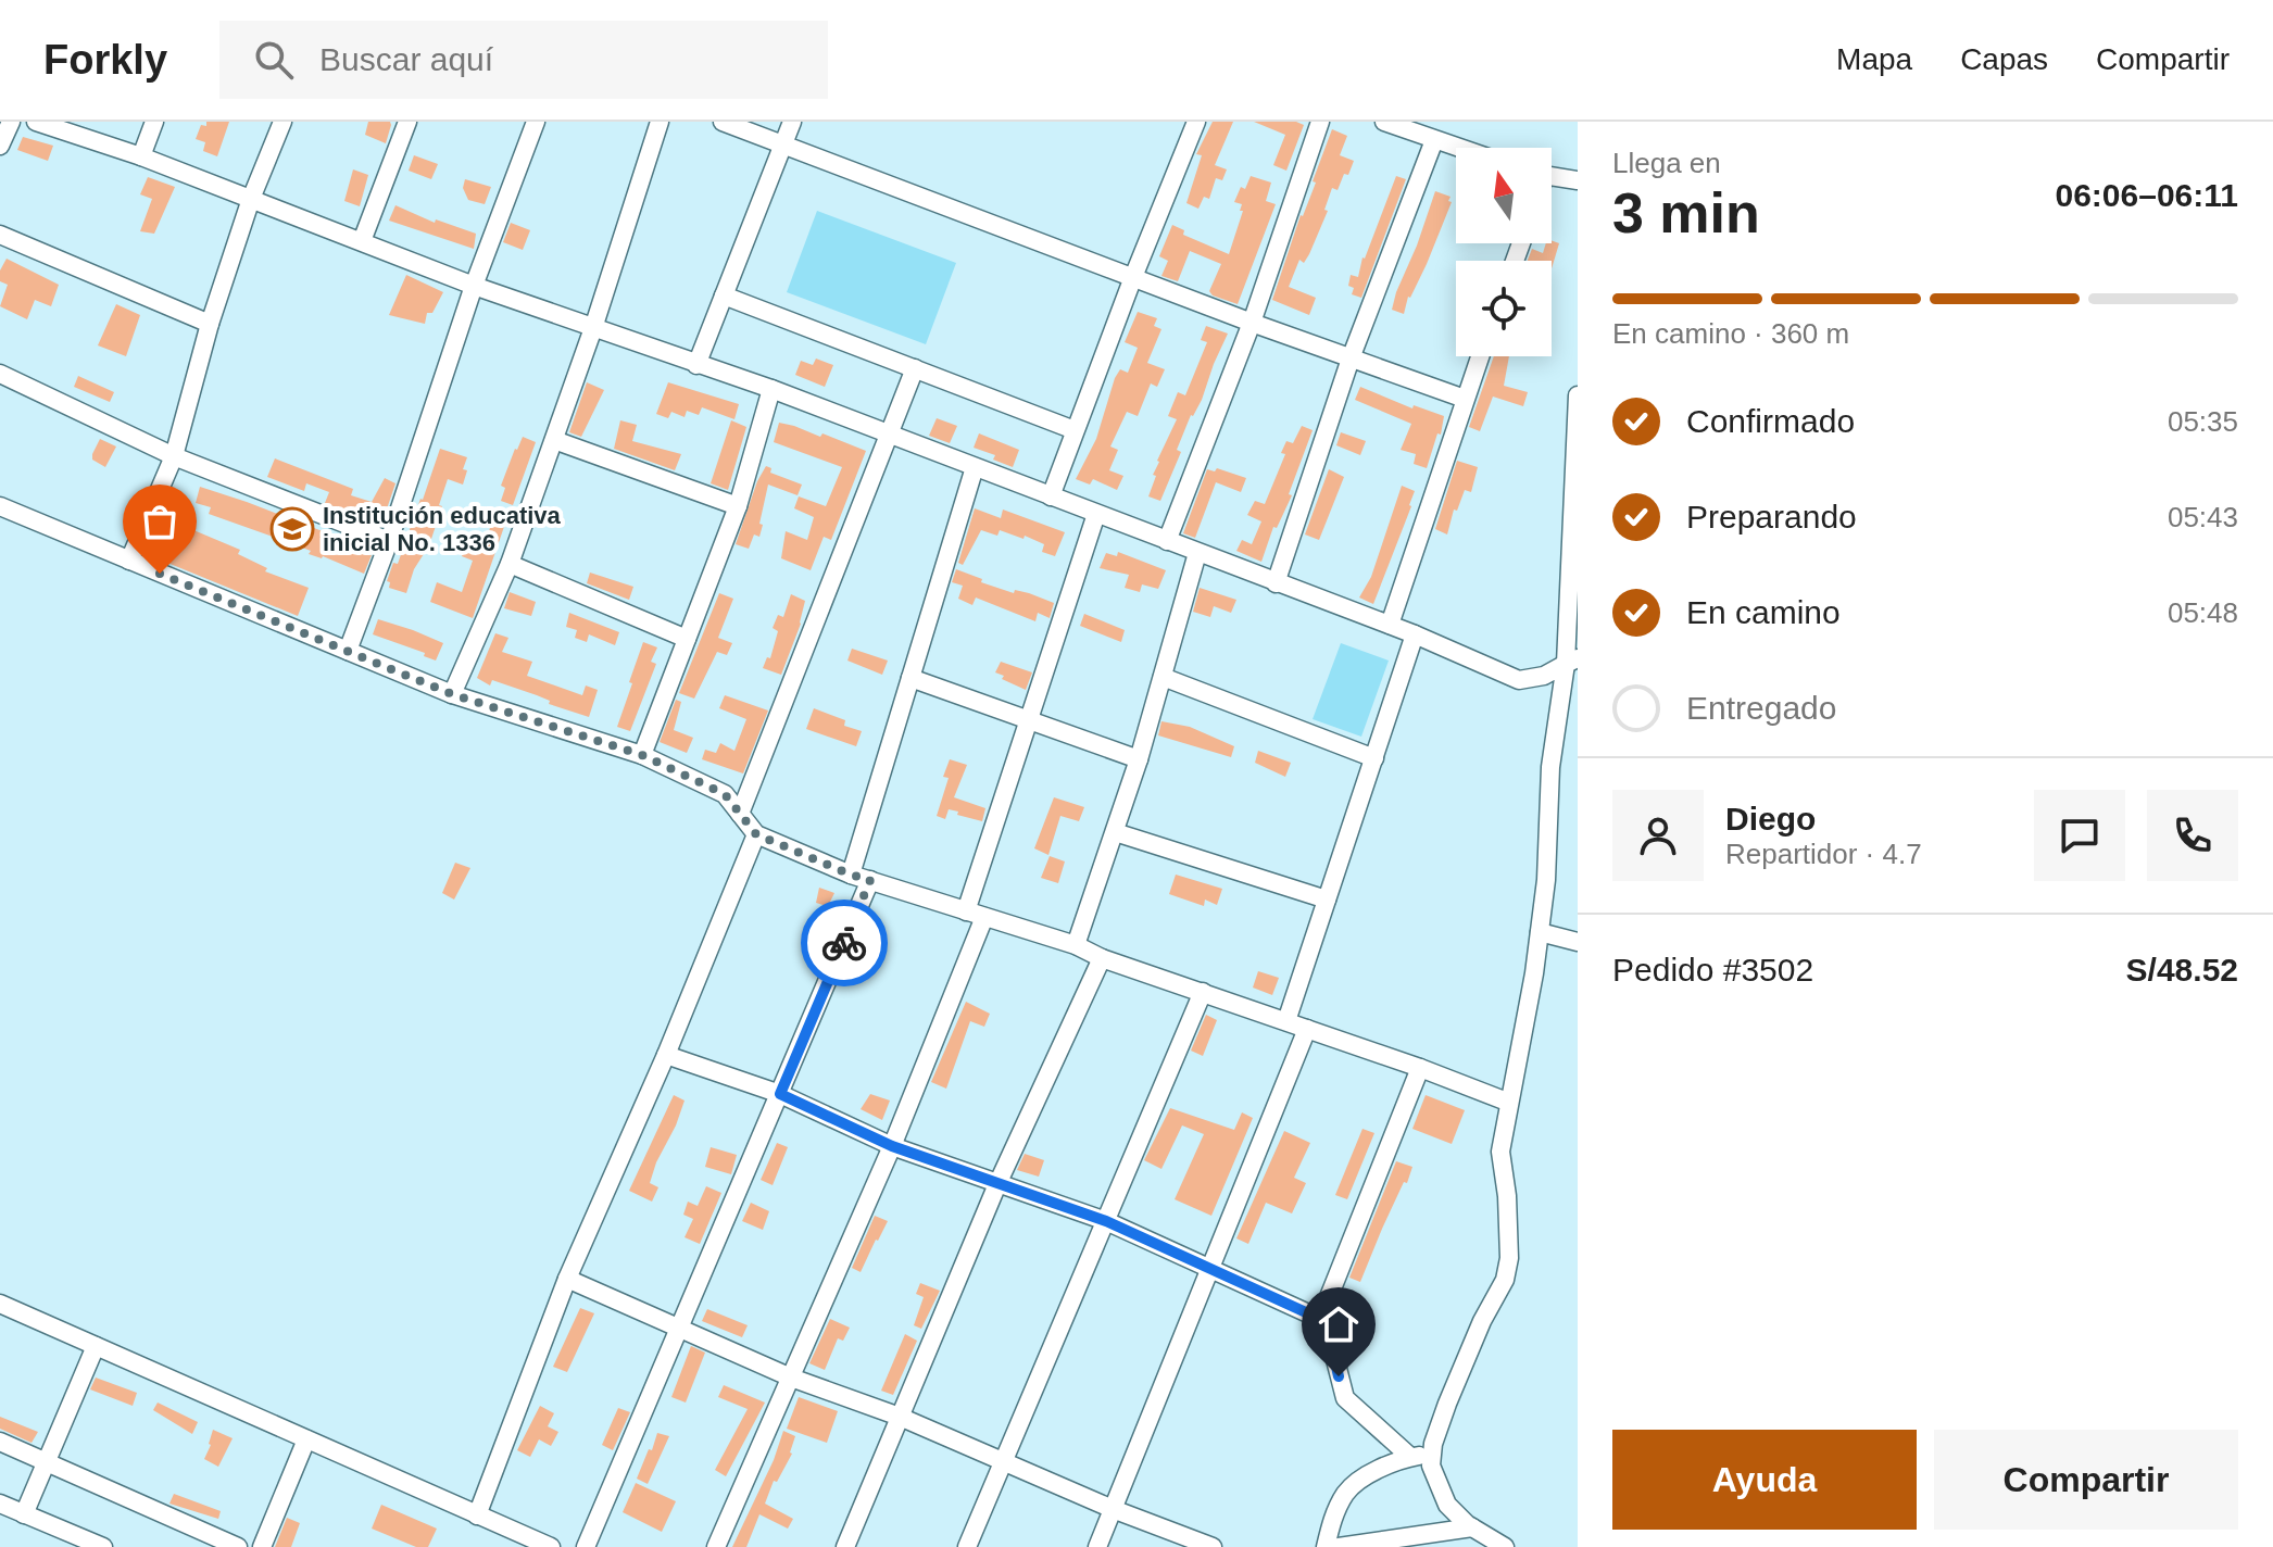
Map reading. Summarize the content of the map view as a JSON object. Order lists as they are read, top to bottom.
{
  "places": {
    "school or university": ["Institución educativa inicial No. 1336"]
  },
  "north": "top",
  "page": {
    "header": "Forkly",
    "search": "Buscar aquí",
    "nav": ["Mapa", "Capas", "Compartir"],
    "heading": ["3 min", "Llega en", "06:06–06:11"],
    "panel": [
      "Diego",
      "Repartidor · 4.7",
      "Pedido #3502",
      "S/48.52"
    ],
    "bar": "En camino · 360 m",
    "list": [
      ["Confirmado", "05:35"],
      ["Preparando", "05:43"],
      ["En camino", "05:48"],
      "Entregado"
    ],
    "buttons": ["Ayuda", "Compartir"]
  }
}
